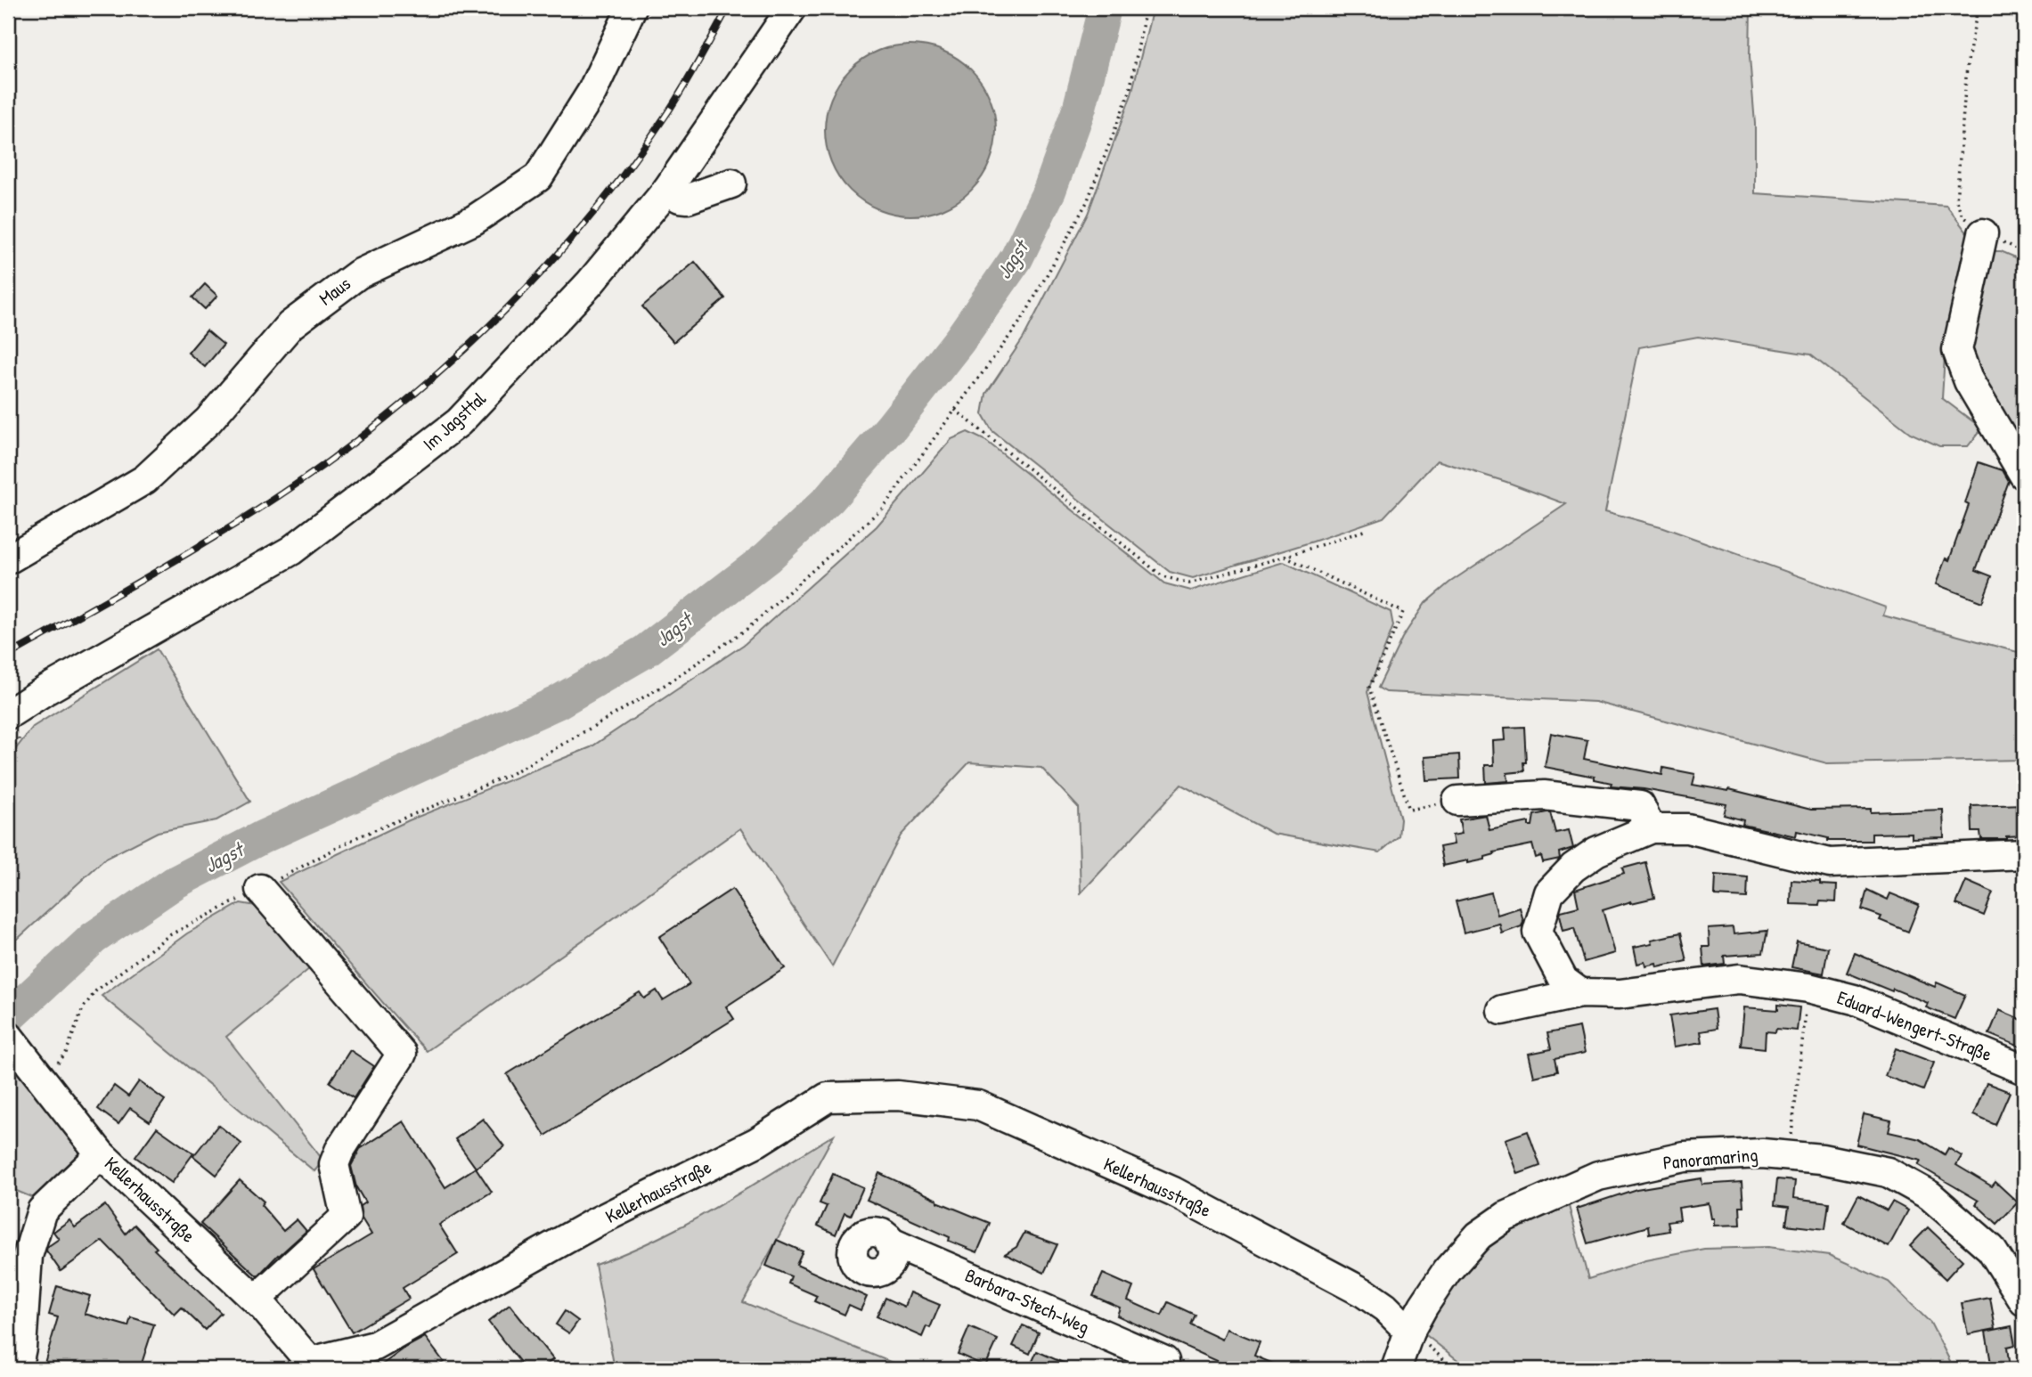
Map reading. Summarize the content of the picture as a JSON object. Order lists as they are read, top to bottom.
{
  "streets": {
    "street": [
      "Maus",
      "Im Jagsttal",
      "Eduard-Wengert-Straße",
      "Panoramaring",
      "Kellerhausstraße",
      "Barbara-Stech-Weg"
    ]
  },
  "crossings": [
    ["Panoramaring", "Kellerhausstraße"]
  ],
  "water": ["Jagst"]
}
